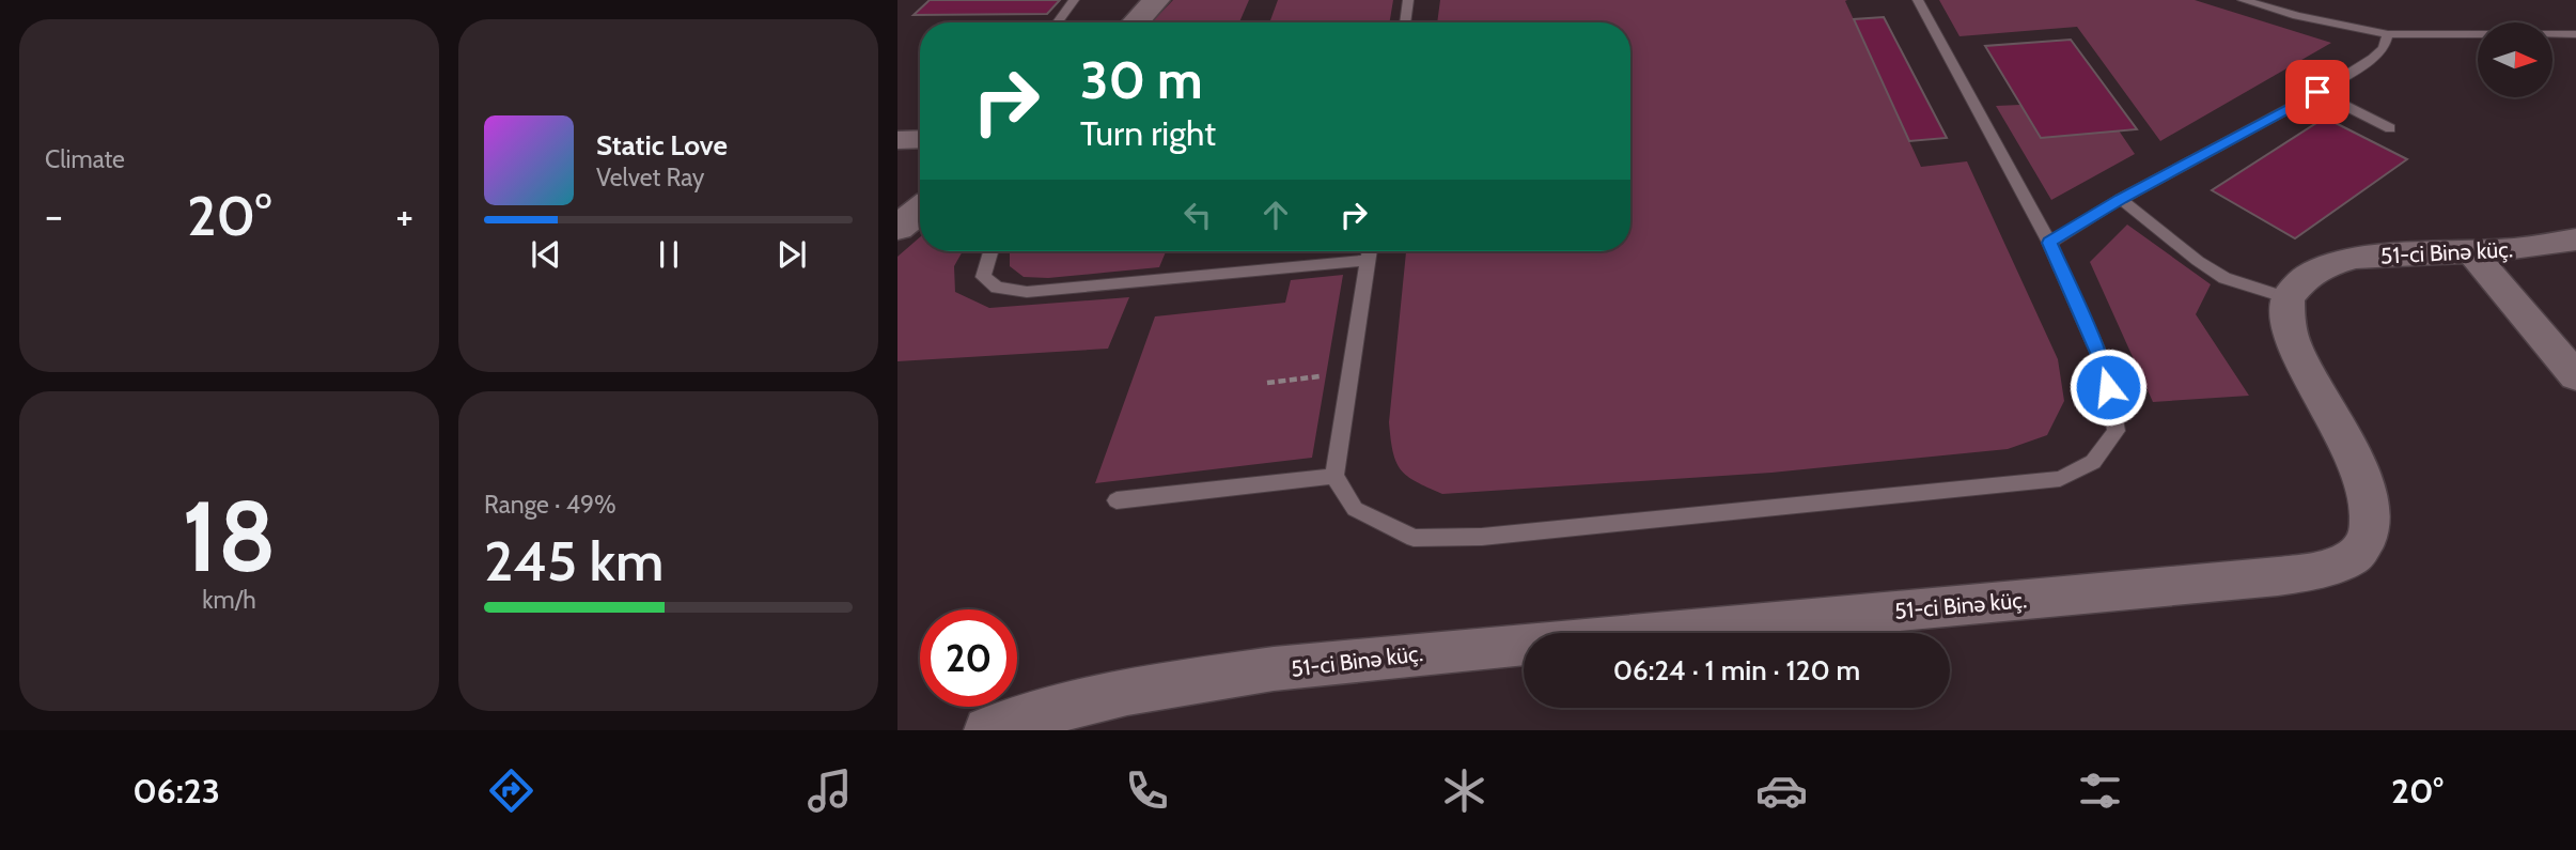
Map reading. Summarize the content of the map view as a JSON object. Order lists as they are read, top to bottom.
{
  "streets": {
    "street": ["51-ci Binə küç."]
  },
  "north": "right",
  "page": {
    "tile": [
      "Climate",
      ["18", "km/h"],
      ["Range · 49%", "245 km"]
    ],
    "turn": ["30 m", "Turn right"],
    "song": ["Static Love", "Velvet Ray"],
    "heat": ["−", "20°", "+"],
    "limit": "20",
    "trip": "06:24 · 1 min · 120 m",
    "tabs": ["06:23", "20°"]
  }
}
